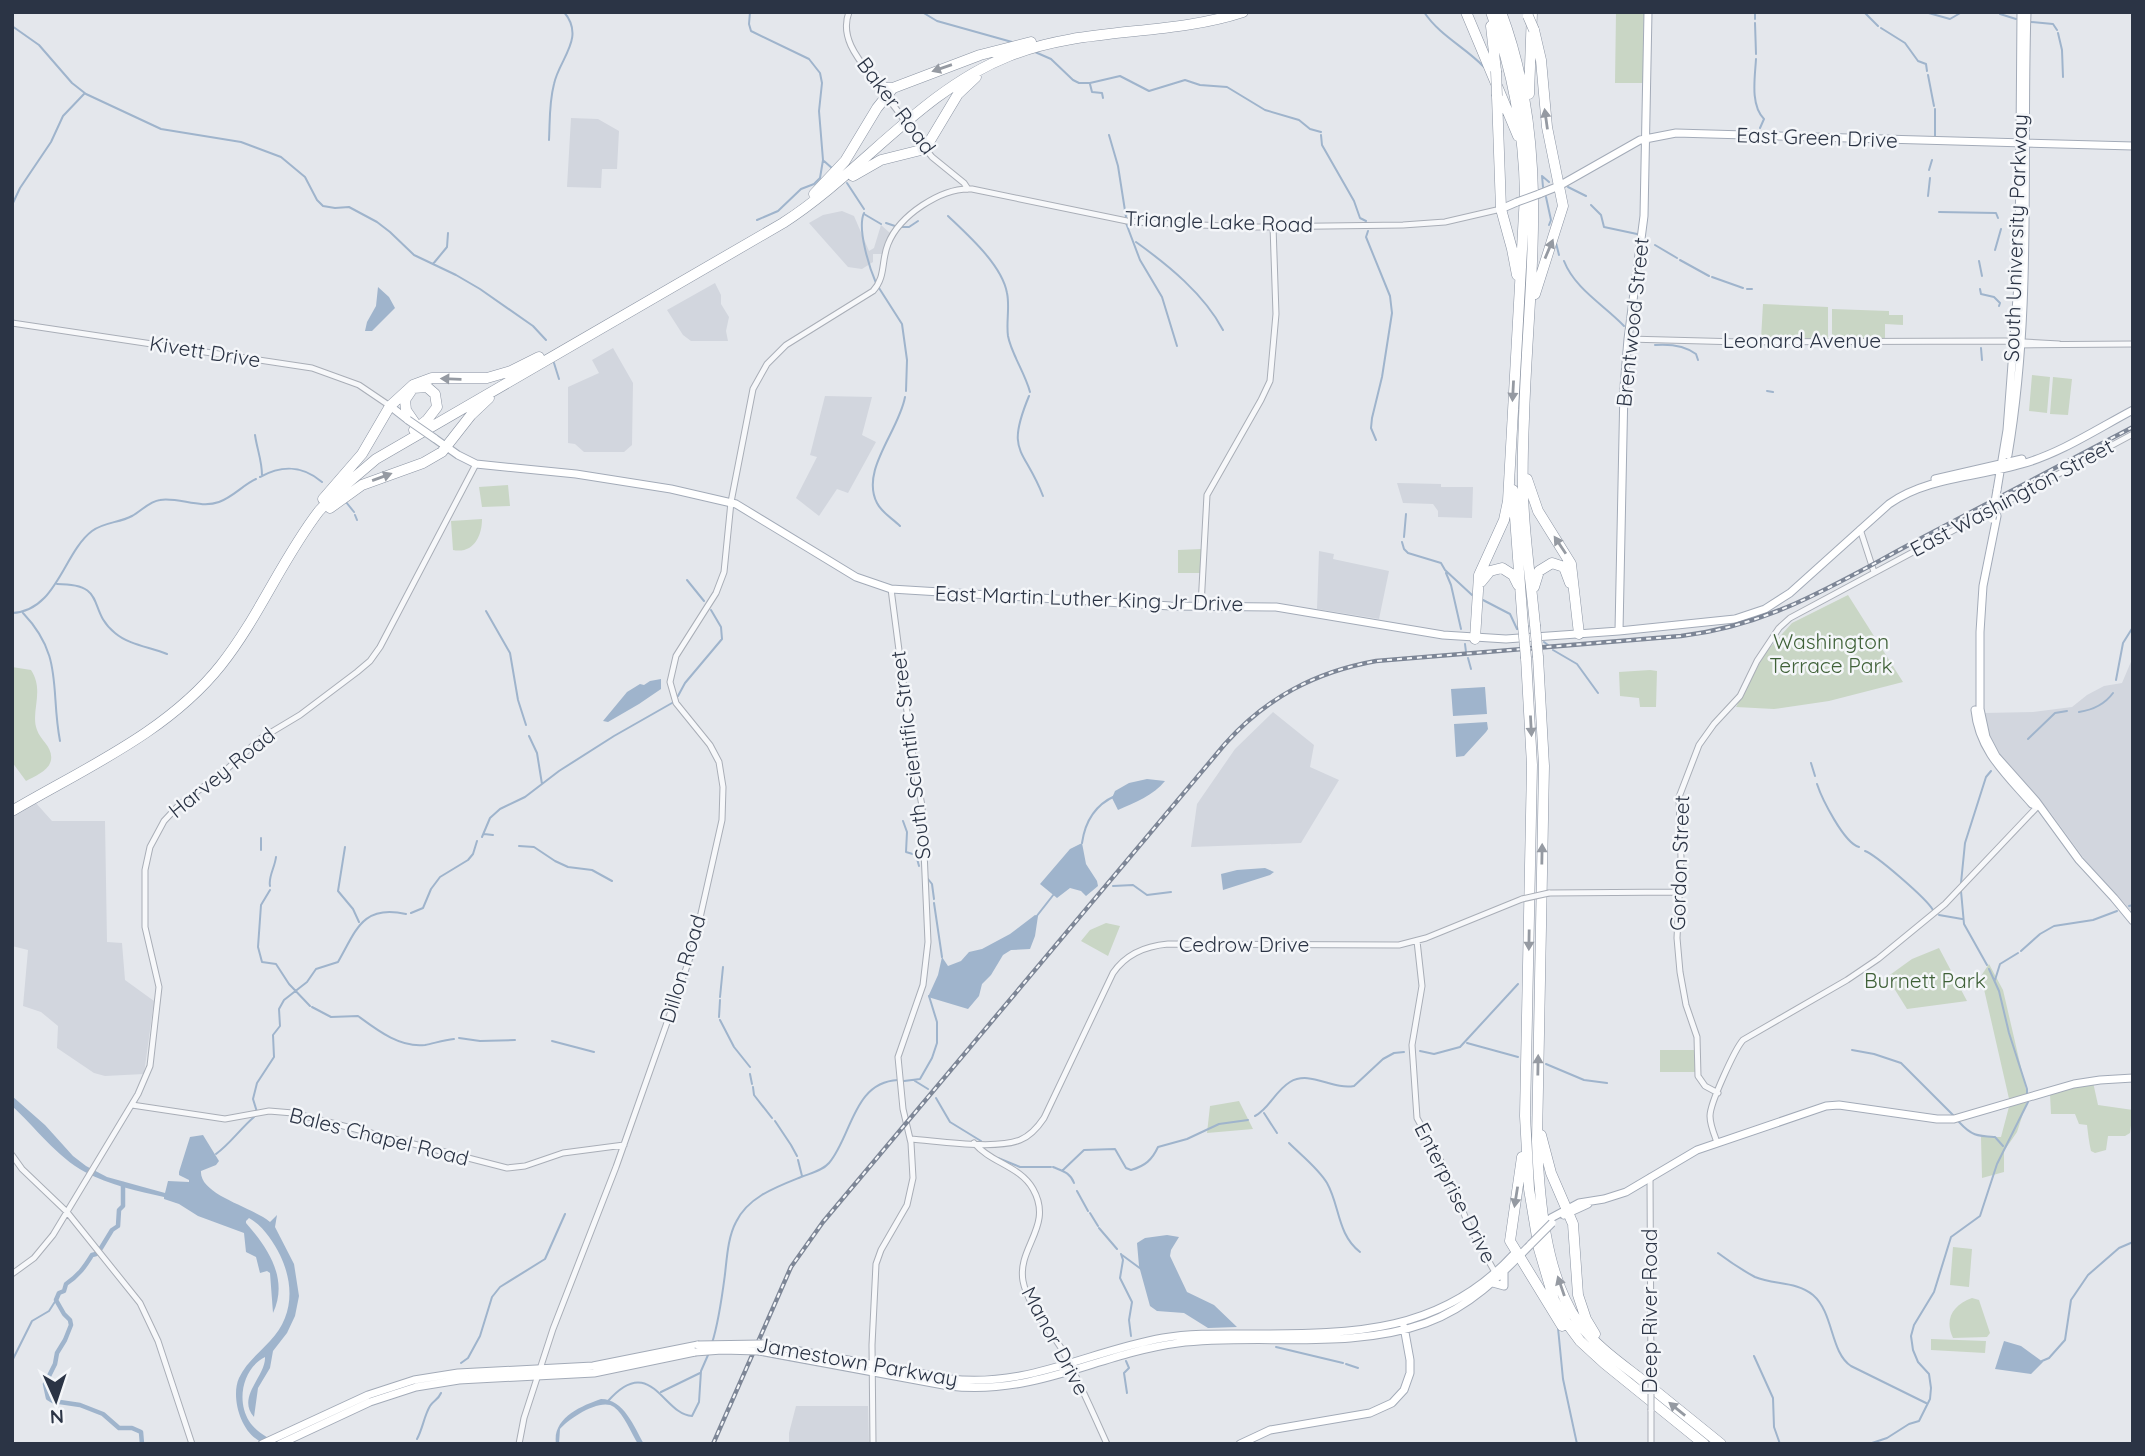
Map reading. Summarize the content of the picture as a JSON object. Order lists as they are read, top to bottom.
{
  "streets": {
    "main road": [
      "East Green Drive",
      "Triangle Lake Road",
      "South University Parkway",
      "Brentwood Street",
      "East Martin Luther King Jr Drive",
      "Jamestown Parkway"
    ],
    "street": [
      "Baker Road",
      "Leonard Avenue",
      "Kivett Drive",
      "East Washington Street",
      "South Scientific Street",
      "Harvey Road",
      "Gordon Street",
      "Cedrow Drive",
      "Dillon Road",
      "Bales Chapel Road",
      "Enterprise Drive",
      "Deep River Road",
      "Manor Drive"
    ]
  },
  "crossings": [
    ["Baker Road", "Triangle Lake Road"],
    ["East Green Drive", "Triangle Lake Road"],
    ["East Green Drive", "South University Parkway"],
    ["East Green Drive", "Brentwood Street"],
    ["Triangle Lake Road", "East Martin Luther King Jr Drive"],
    ["Triangle Lake Road", "Dillon Road"],
    ["South University Parkway", "Leonard Avenue"],
    ["South University Parkway", "East Martin Luther King Jr Drive"],
    ["Brentwood Street", "Leonard Avenue"],
    ["Brentwood Street", "East Martin Luther King Jr Drive"],
    ["Kivett Drive", "East Martin Luther King Jr Drive"],
    ["East Washington Street", "Gordon Street"],
    ["East Martin Luther King Jr Drive", "South Scientific Street"],
    ["East Martin Luther King Jr Drive", "Harvey Road"],
    ["East Martin Luther King Jr Drive", "Dillon Road"],
    ["South Scientific Street", "Cedrow Drive"],
    ["South Scientific Street", "Jamestown Parkway"],
    ["Harvey Road", "Bales Chapel Road"],
    ["Gordon Street", "Cedrow Drive"],
    ["Cedrow Drive", "Enterprise Drive"],
    ["Cedrow Drive", "Manor Drive"],
    ["Dillon Road", "Bales Chapel Road"],
    ["Dillon Road", "Jamestown Parkway"],
    ["Deep River Road", "Jamestown Parkway"],
    ["Manor Drive", "Jamestown Parkway"]
  ],
  "parks": ["Washington Terrace Park", "Burnett Park"],
  "north": "bottom"
}
